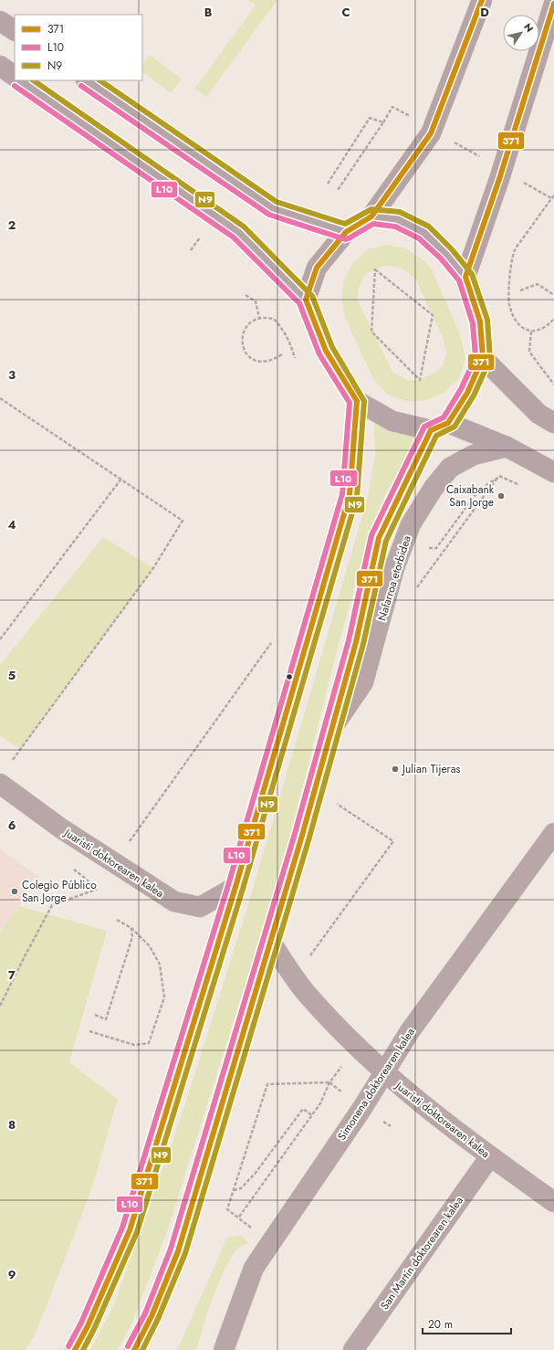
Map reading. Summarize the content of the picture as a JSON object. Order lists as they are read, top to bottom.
{
  "streets": {
    "main road": ["Nafarroa etorbidea"],
    "street": ["Juaristi doktorearen kalea", "Simonena doktorearen kalea", "San Martín doktorearen kalea"]
  },
  "crossings": [
    ["Nafarroa etorbidea", "Juaristi doktorearen kalea"],
    ["Juaristi doktorearen kalea", "Simonena doktorearen kalea"],
    ["Juaristi doktorearen kalea", "San Martín doktorearen kalea"]
  ],
  "places": ["Caixabank San Jorge", "Julian Tijeras", "Colegio Público San Jorge"],
  "lines": ["transit line 371", "transit line N9", "transit line L10"],
  "legend": ["371", "L10", "N9"],
  "scale_bar": "20 m",
  "north": "top right",
  "grid": {
    "columns": ["B", "C", "D"],
    "rows": [
      "2",
      "3",
      "4",
      "5",
      "6",
      "7",
      "8",
      "9"
    ]
  }
}
